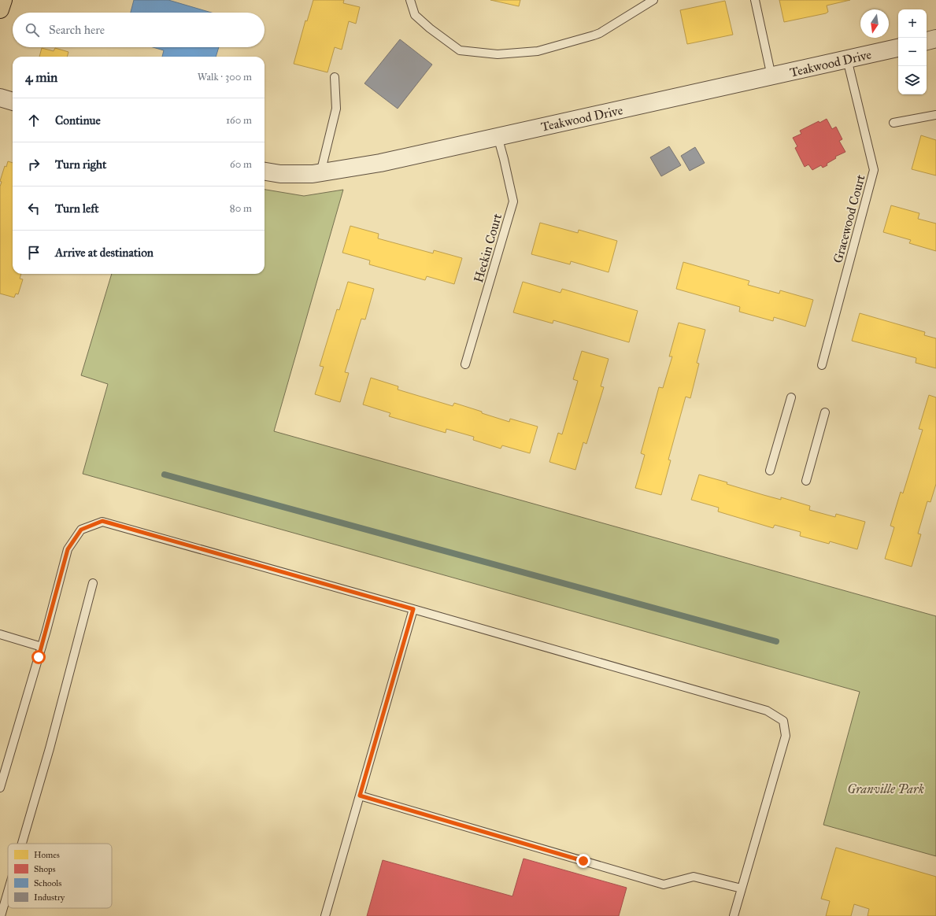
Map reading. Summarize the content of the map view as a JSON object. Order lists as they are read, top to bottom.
{
  "streets": {
    "street": ["Teakwood Drive"],
    "lane": ["Gracewood Court", "Heckin Court"]
  },
  "crossings": [
    ["Teakwood Drive", "Gracewood Court"],
    ["Teakwood Drive", "Heckin Court"]
  ],
  "parks": ["Granville Park"],
  "legend": [
    "Homes",
    "Shops",
    "Schools",
    "Industry"
  ],
  "north": "bottom",
  "page": {
    "map_buttons": ["+", "−"],
    "search": "Search here",
    "heading": ["4 min", "Walk · 300 m"],
    "list": [
      ["Continue", "160 m"],
      ["Turn right", "60 m"],
      ["Turn left", "80 m"],
      "Arrive at destination"
    ]
  }
}
